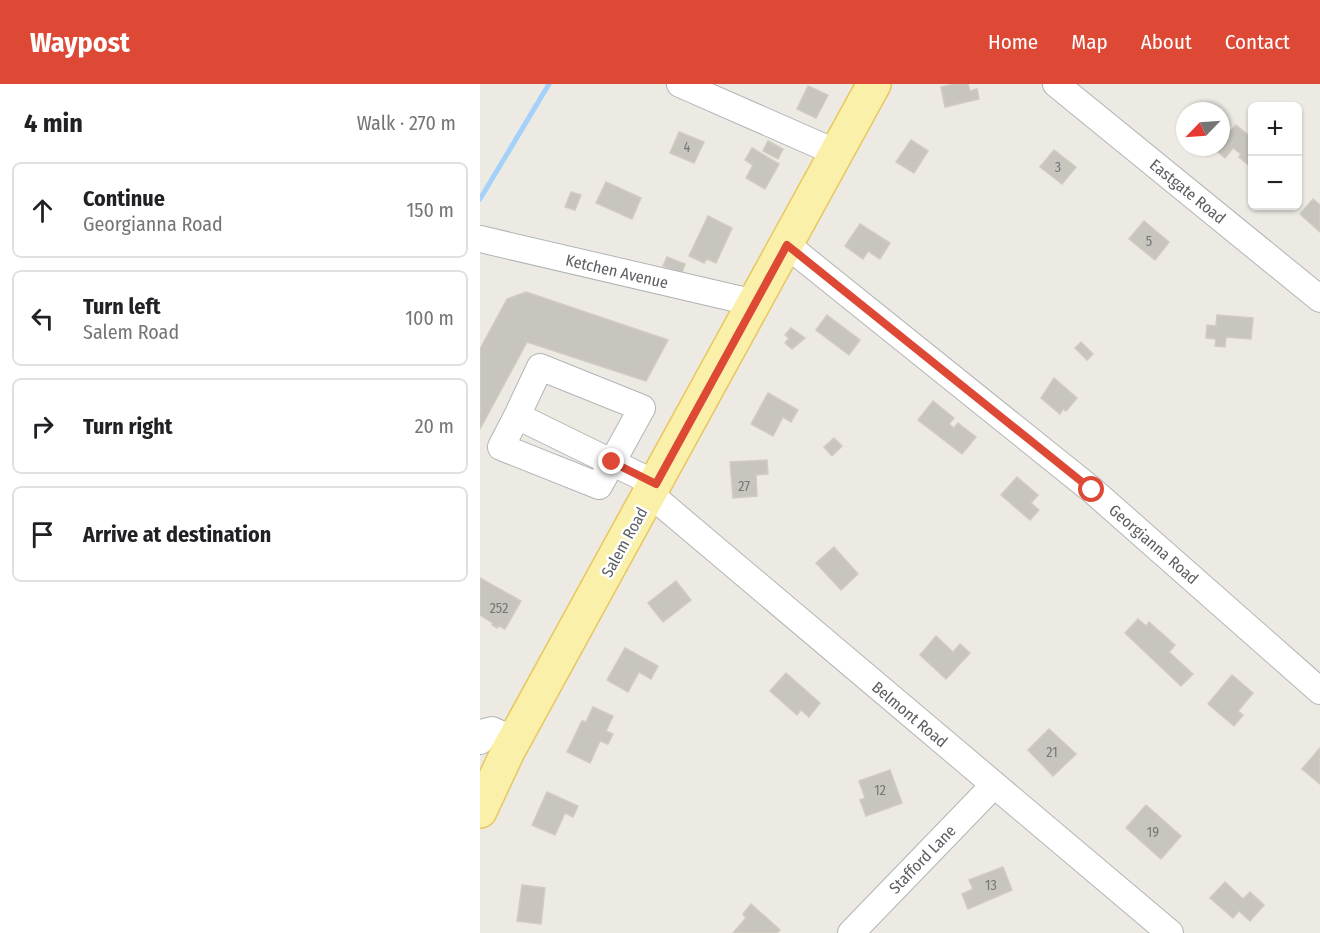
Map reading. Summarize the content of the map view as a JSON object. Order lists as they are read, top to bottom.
{
  "streets": {
    "main road": ["Salem Road"],
    "street": [
      "Eastgate Road",
      "Ketchen Avenue",
      "Georgianna Road",
      "Belmont Road",
      "Stafford Lane"
    ]
  },
  "crossings": [
    ["Ketchen Avenue", "Salem Road"],
    ["Salem Road", "Georgianna Road"],
    ["Salem Road", "Belmont Road"],
    ["Belmont Road", "Stafford Lane"]
  ],
  "house_numbers": [
    "4",
    "3",
    "5",
    "27",
    "252",
    "21",
    "12",
    "19",
    "13"
  ],
  "north": "bottom left",
  "page": {
    "header": "Waypost",
    "nav": [
      "Home",
      "Map",
      "About",
      "Contact"
    ],
    "heading": ["4 min", "Walk · 270 m"],
    "map_buttons": ["+", "−"],
    "list": [
      ["Continue", "Georgianna Road", "150 m"],
      ["Turn left", "Salem Road", "100 m"],
      ["Turn right", "20 m"],
      "Arrive at destination"
    ]
  }
}
